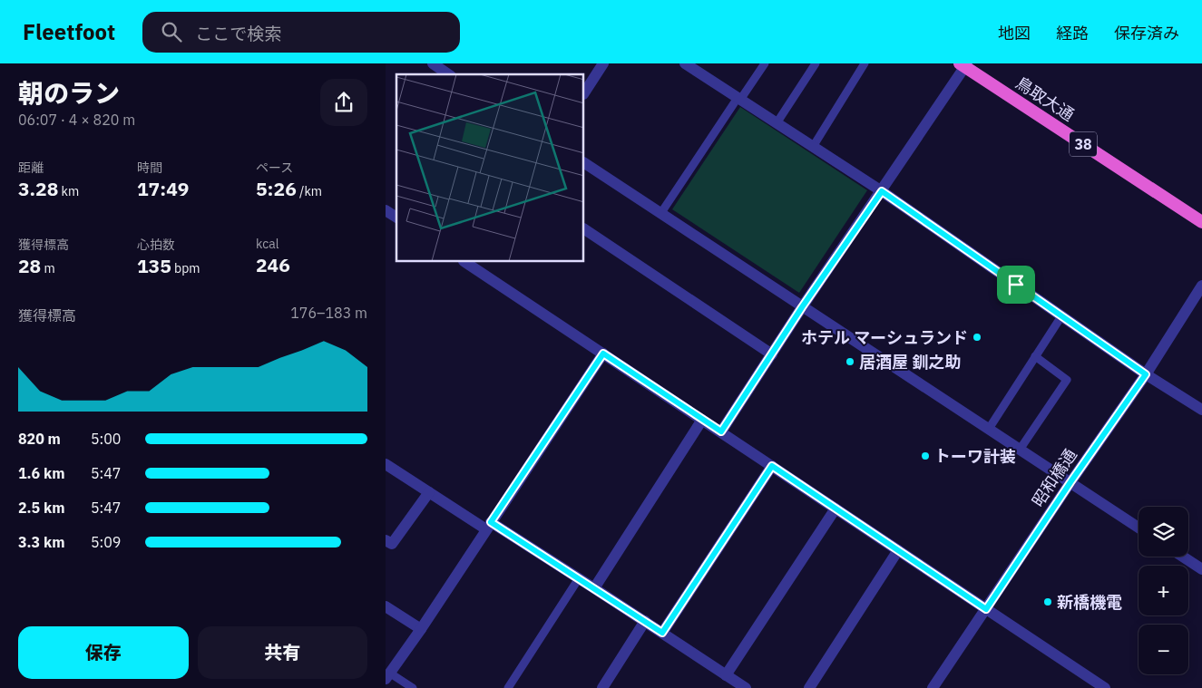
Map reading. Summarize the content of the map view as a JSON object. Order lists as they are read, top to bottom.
{
  "streets": {
    "highway": ["鳥取大通", "38"],
    "street": ["昭和橋通"]
  },
  "places": [
    "ホテル マーシュランド",
    "居酒屋 釧之助",
    "トーワ計装",
    "新橋機電"
  ],
  "page": {
    "header": "Fleetfoot",
    "search": "ここで検索",
    "nav": ["地図", "経路", "保存済み"],
    "heading": ["朝のラン", "06:07 · 4 × 820 m"],
    "stats": [
      ["距離", "3.28 km"],
      ["時間", "17:49"],
      ["ペース", "5:26 /km"],
      ["獲得標高", "28 m"],
      ["心拍数", "135 bpm"],
      ["kcal", "246"]
    ],
    "chart": ["獲得標高", "176–183 m"],
    "list": [
      {
        "name": "820 m",
        "note": "5:00"
      },
      {
        "name": "1.6 km",
        "note": "5:47"
      },
      {
        "name": "2.5 km",
        "note": "5:47"
      },
      {
        "name": "3.3 km",
        "note": "5:09"
      }
    ],
    "map_buttons": ["+", "−"],
    "buttons": ["保存", "共有"]
  }
}
